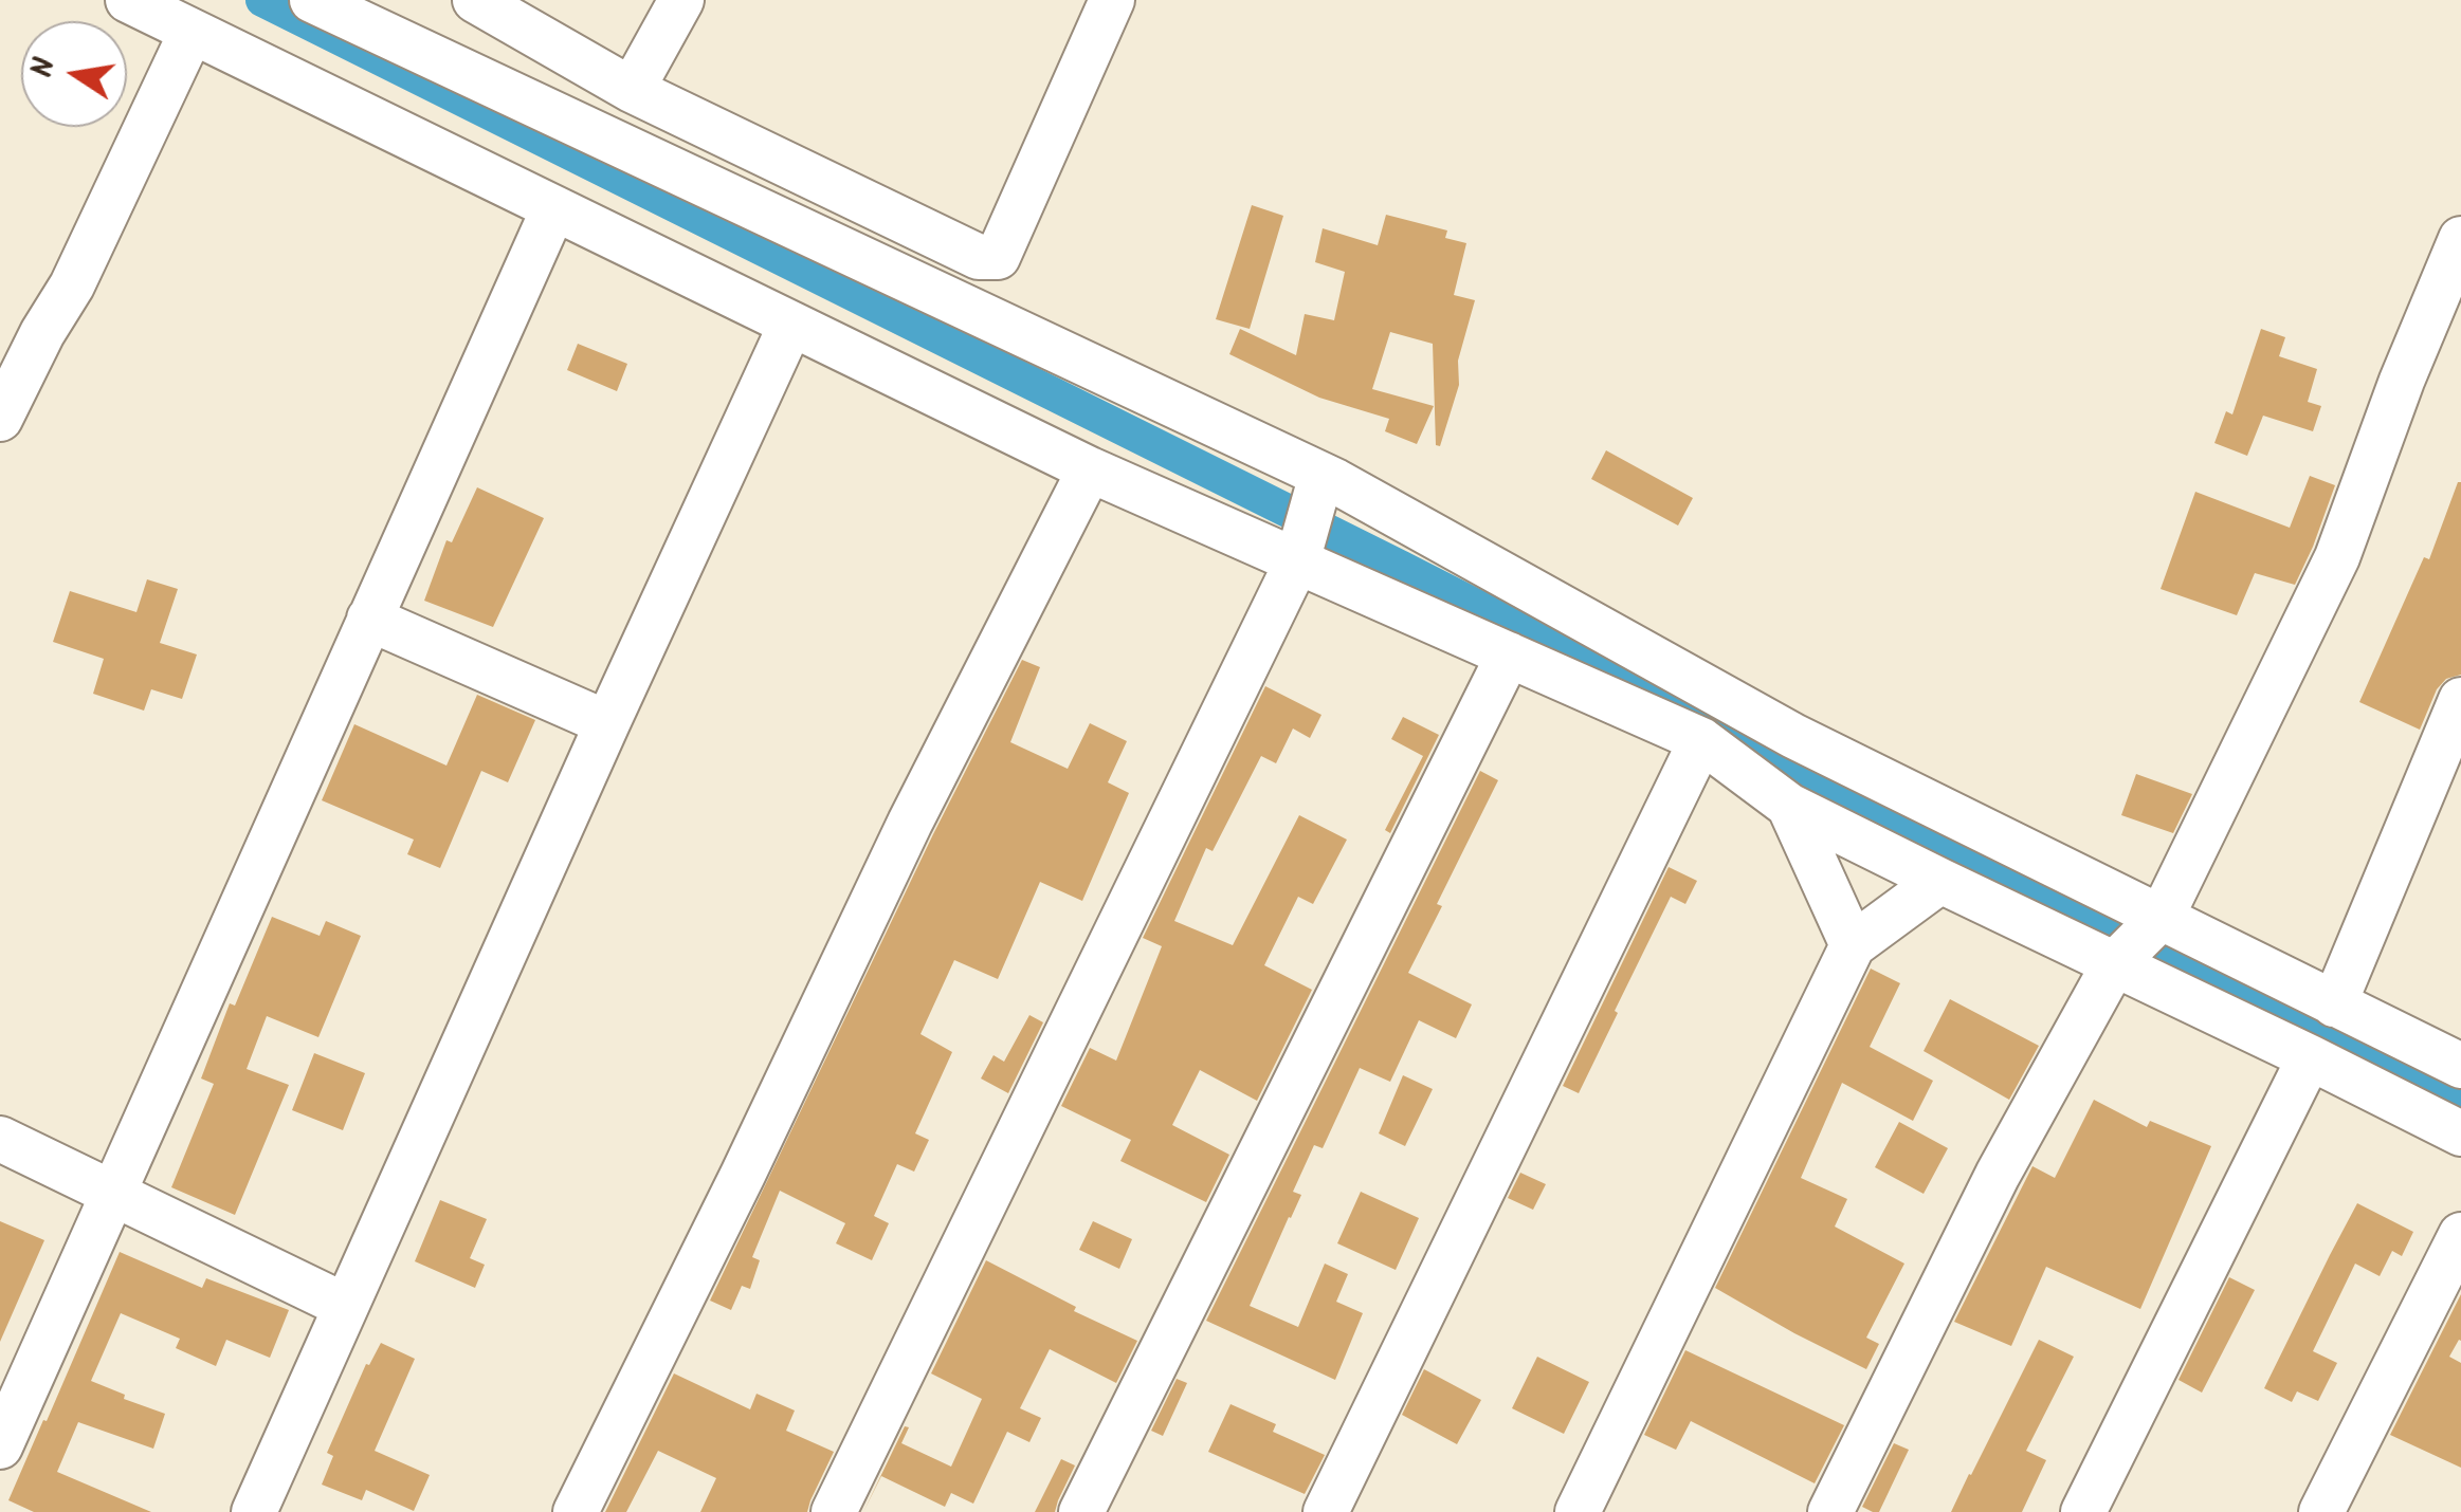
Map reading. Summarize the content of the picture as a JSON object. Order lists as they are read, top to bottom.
{
  "north": "left"
}
